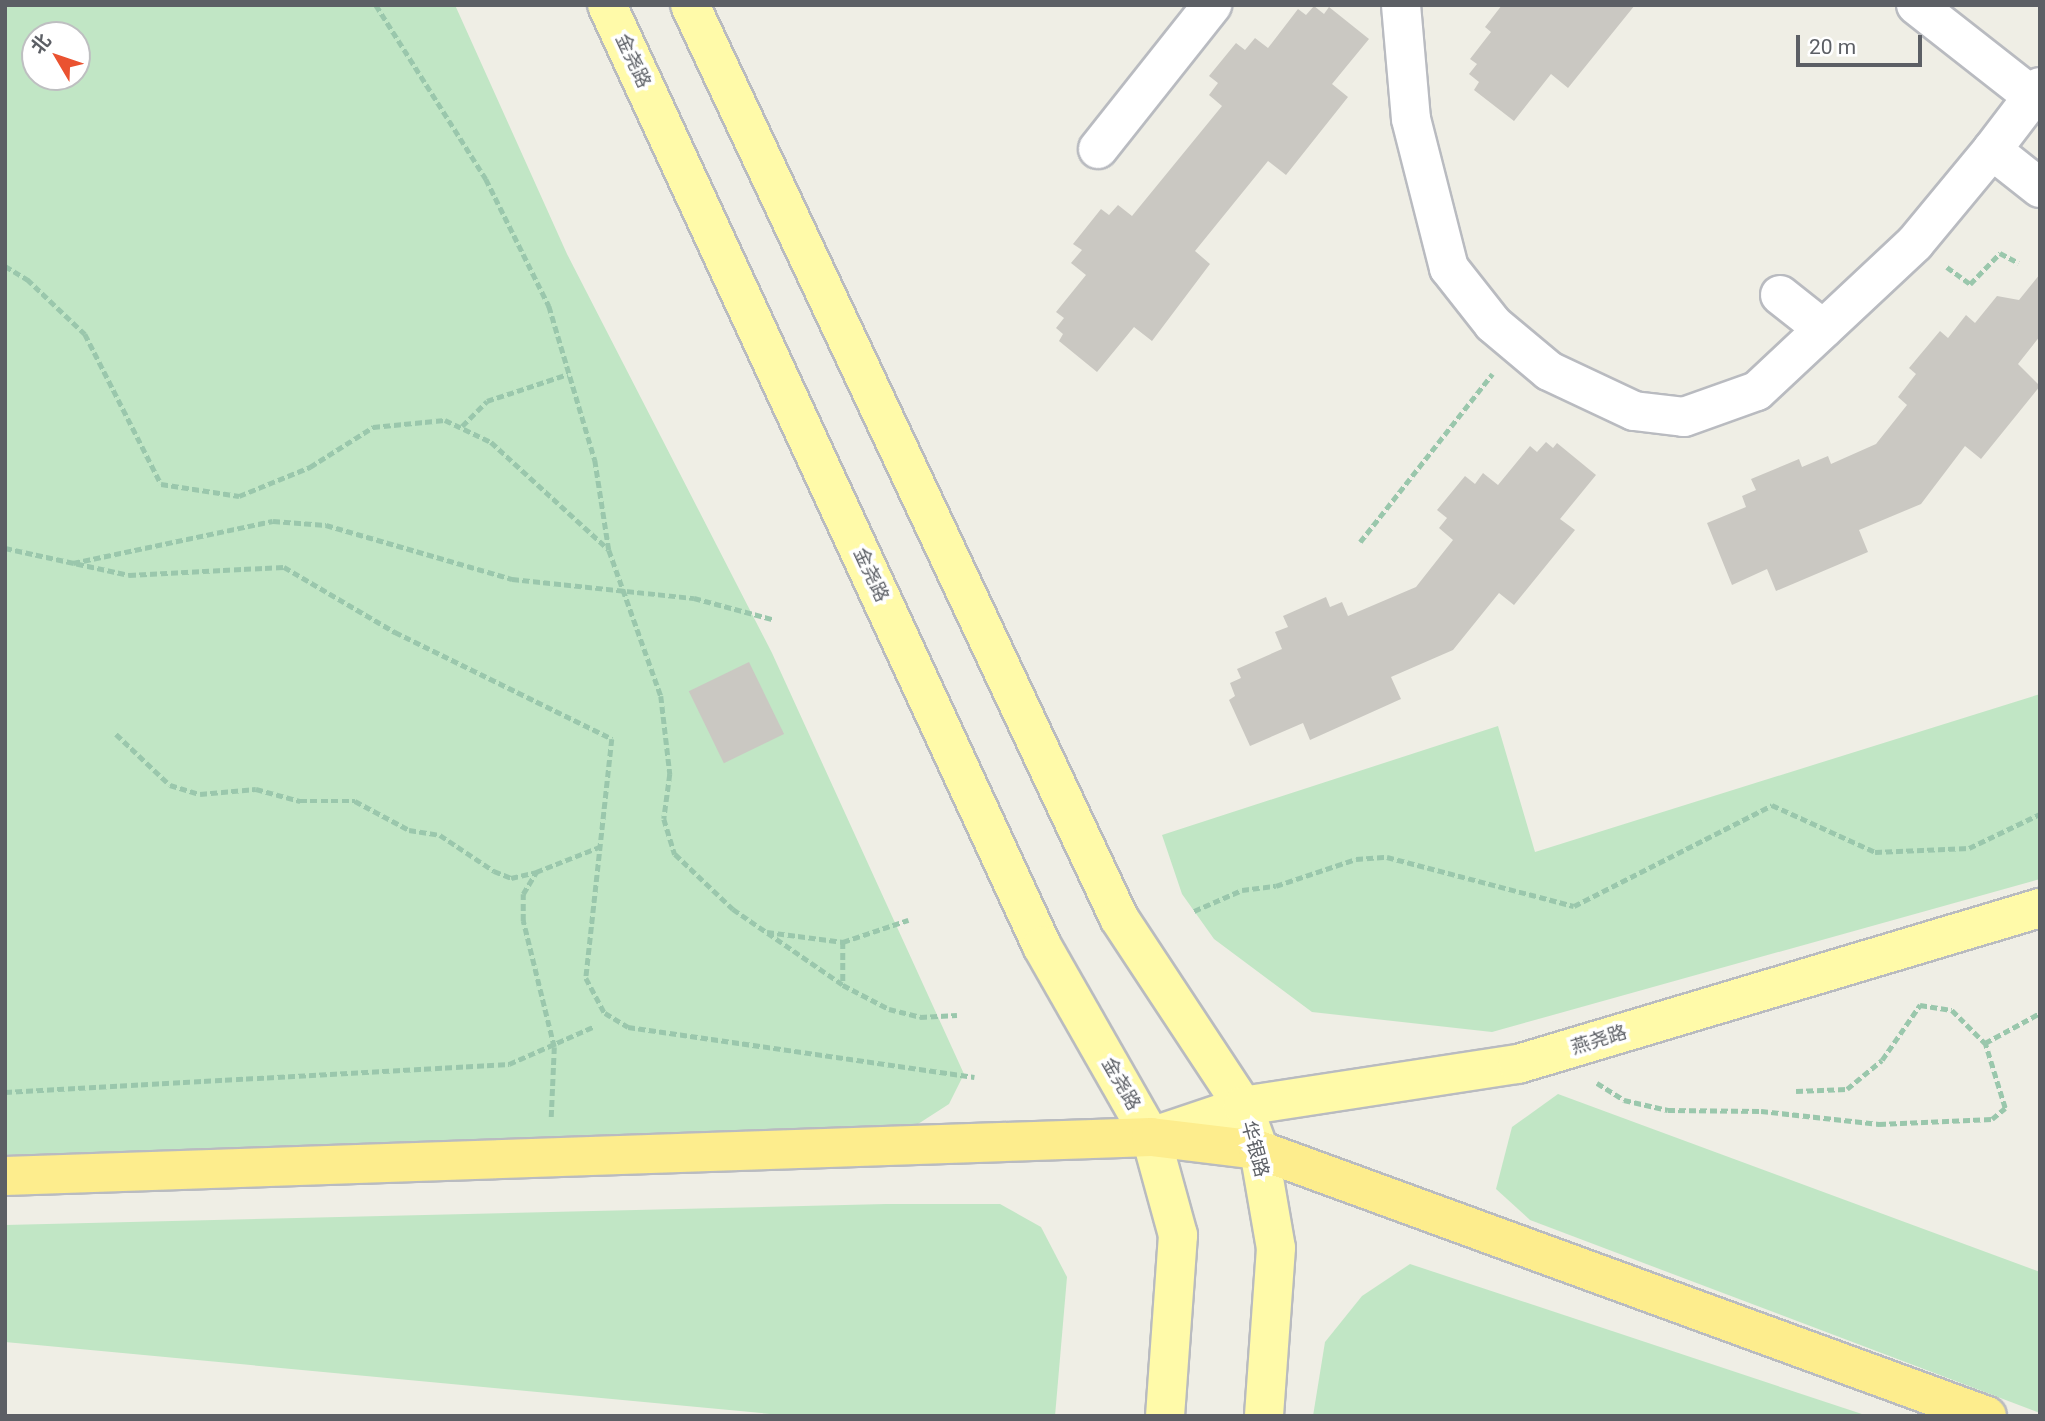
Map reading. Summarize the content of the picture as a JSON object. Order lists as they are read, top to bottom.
{
  "streets": {
    "main road": ["金尧路", "燕尧路", "华银路"]
  },
  "crossings": [
    ["金尧路", "燕尧路"],
    ["燕尧路", "华银路"]
  ],
  "scale_bar": "20 m",
  "north": "top left"
}
